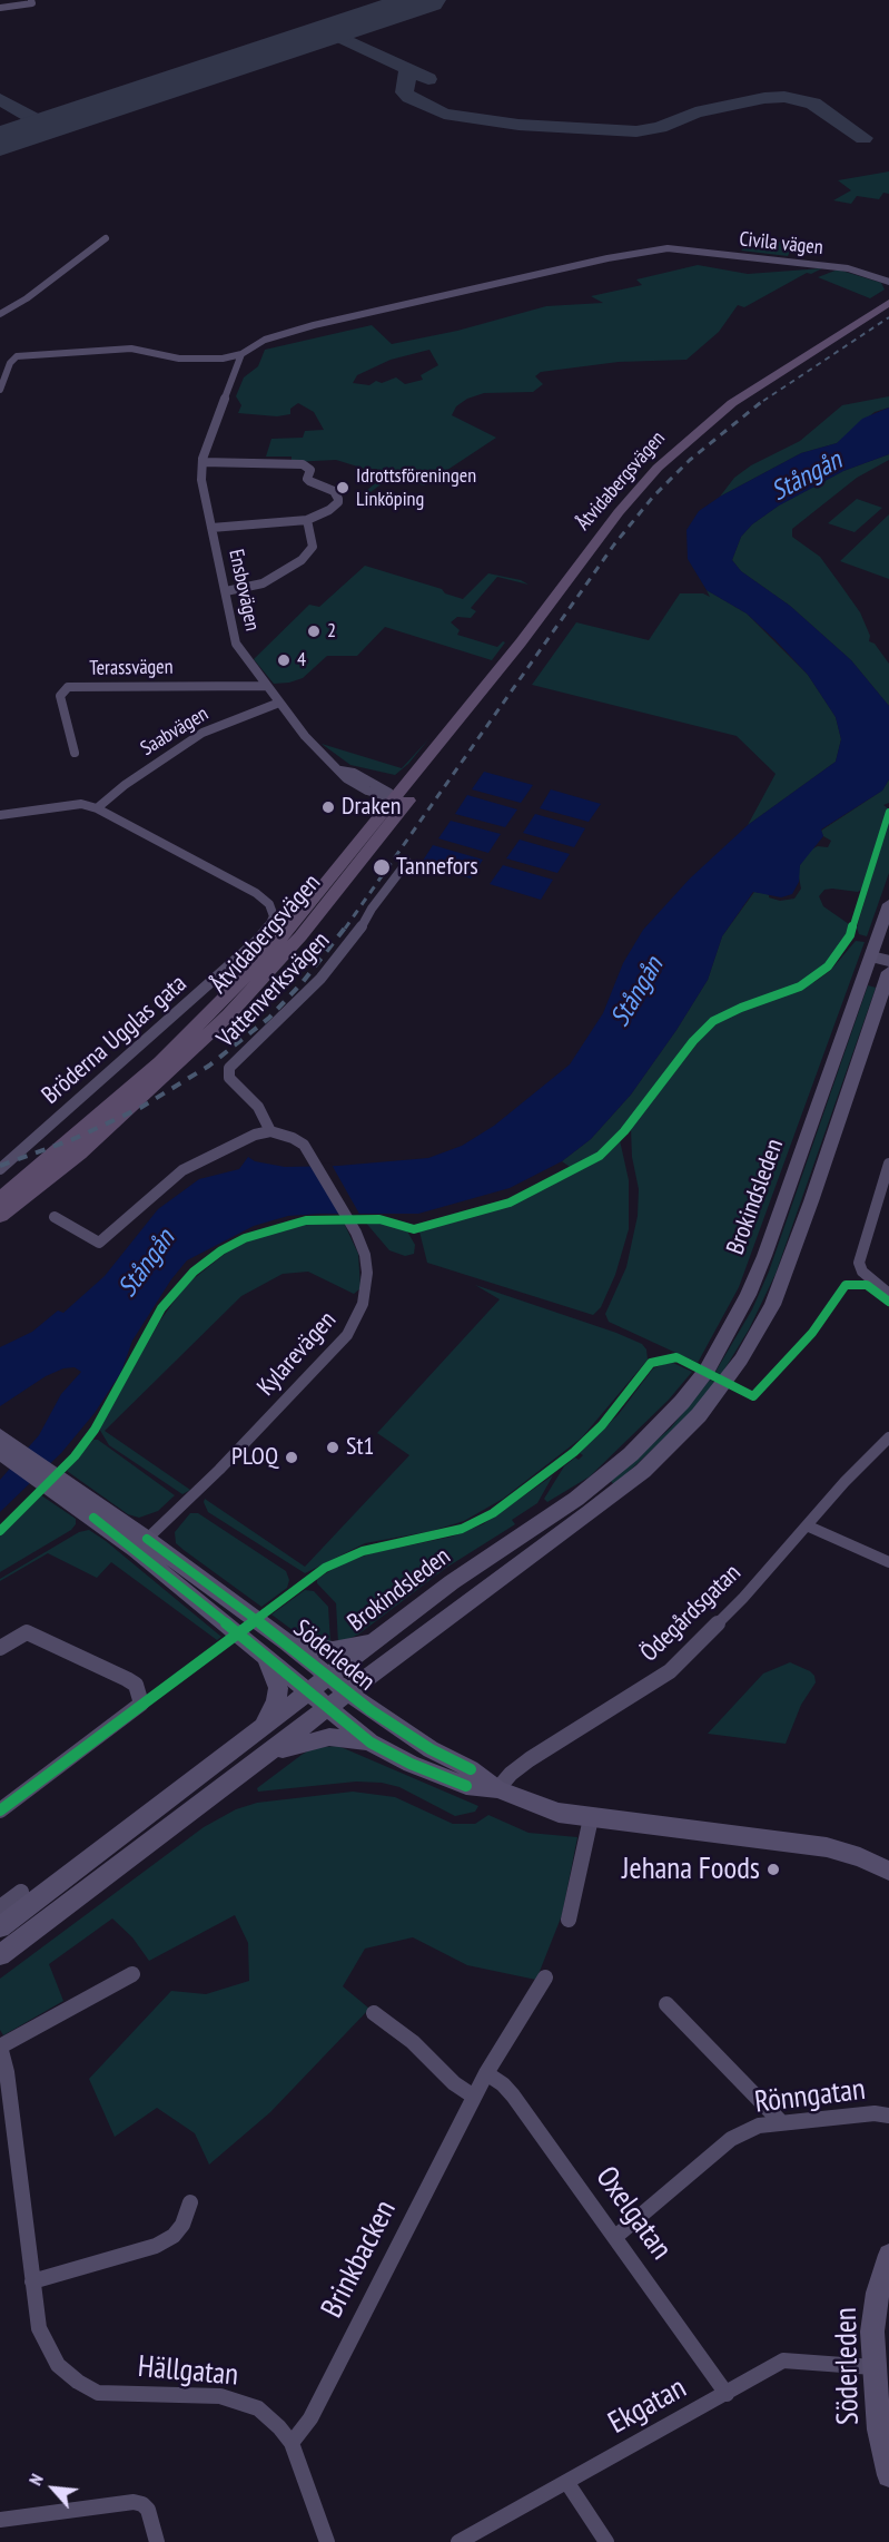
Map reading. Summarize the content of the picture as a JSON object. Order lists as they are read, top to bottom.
{
  "streets": {
    "main road": ["Åtvidabergsvägen", "Brokindsleden", "Söderleden"],
    "street": [
      "Civila vägen",
      "Ensbovägen",
      "Terassvägen",
      "Saabvägen",
      "Vattenverksvägen",
      "Bröderna Ugglas gata",
      "Kylarevägen",
      "Ödegårdsgatan",
      "Rönngatan",
      "Oxelgatan",
      "Brinkbacken",
      "Hällgatan",
      "Ekgatan"
    ]
  },
  "crossings": [
    ["Civila vägen", "Ensbovägen"],
    ["Åtvidabergsvägen", "Ensbovägen"],
    ["Ensbovägen", "Terassvägen"],
    ["Ensbovägen", "Saabvägen"],
    ["Saabvägen", "Bröderna Ugglas gata"],
    ["Vattenverksvägen", "Kylarevägen"],
    ["Brokindsleden", "Söderleden"],
    ["Kylarevägen", "Söderleden"],
    ["Ödegårdsgatan", "Söderleden"],
    ["Söderleden", "Ekgatan"],
    ["Rönngatan", "Oxelgatan"],
    ["Oxelgatan", "Brinkbacken"],
    ["Oxelgatan", "Ekgatan"],
    ["Brinkbacken", "Hällgatan"]
  ],
  "water": ["Stångån"],
  "places": [
    "Idrottsföreningen Linköping",
    "2",
    "4",
    "Draken",
    "Tannefors",
    "St1",
    "PLOQ",
    "Jehana Foods"
  ],
  "north": "top left"
}
